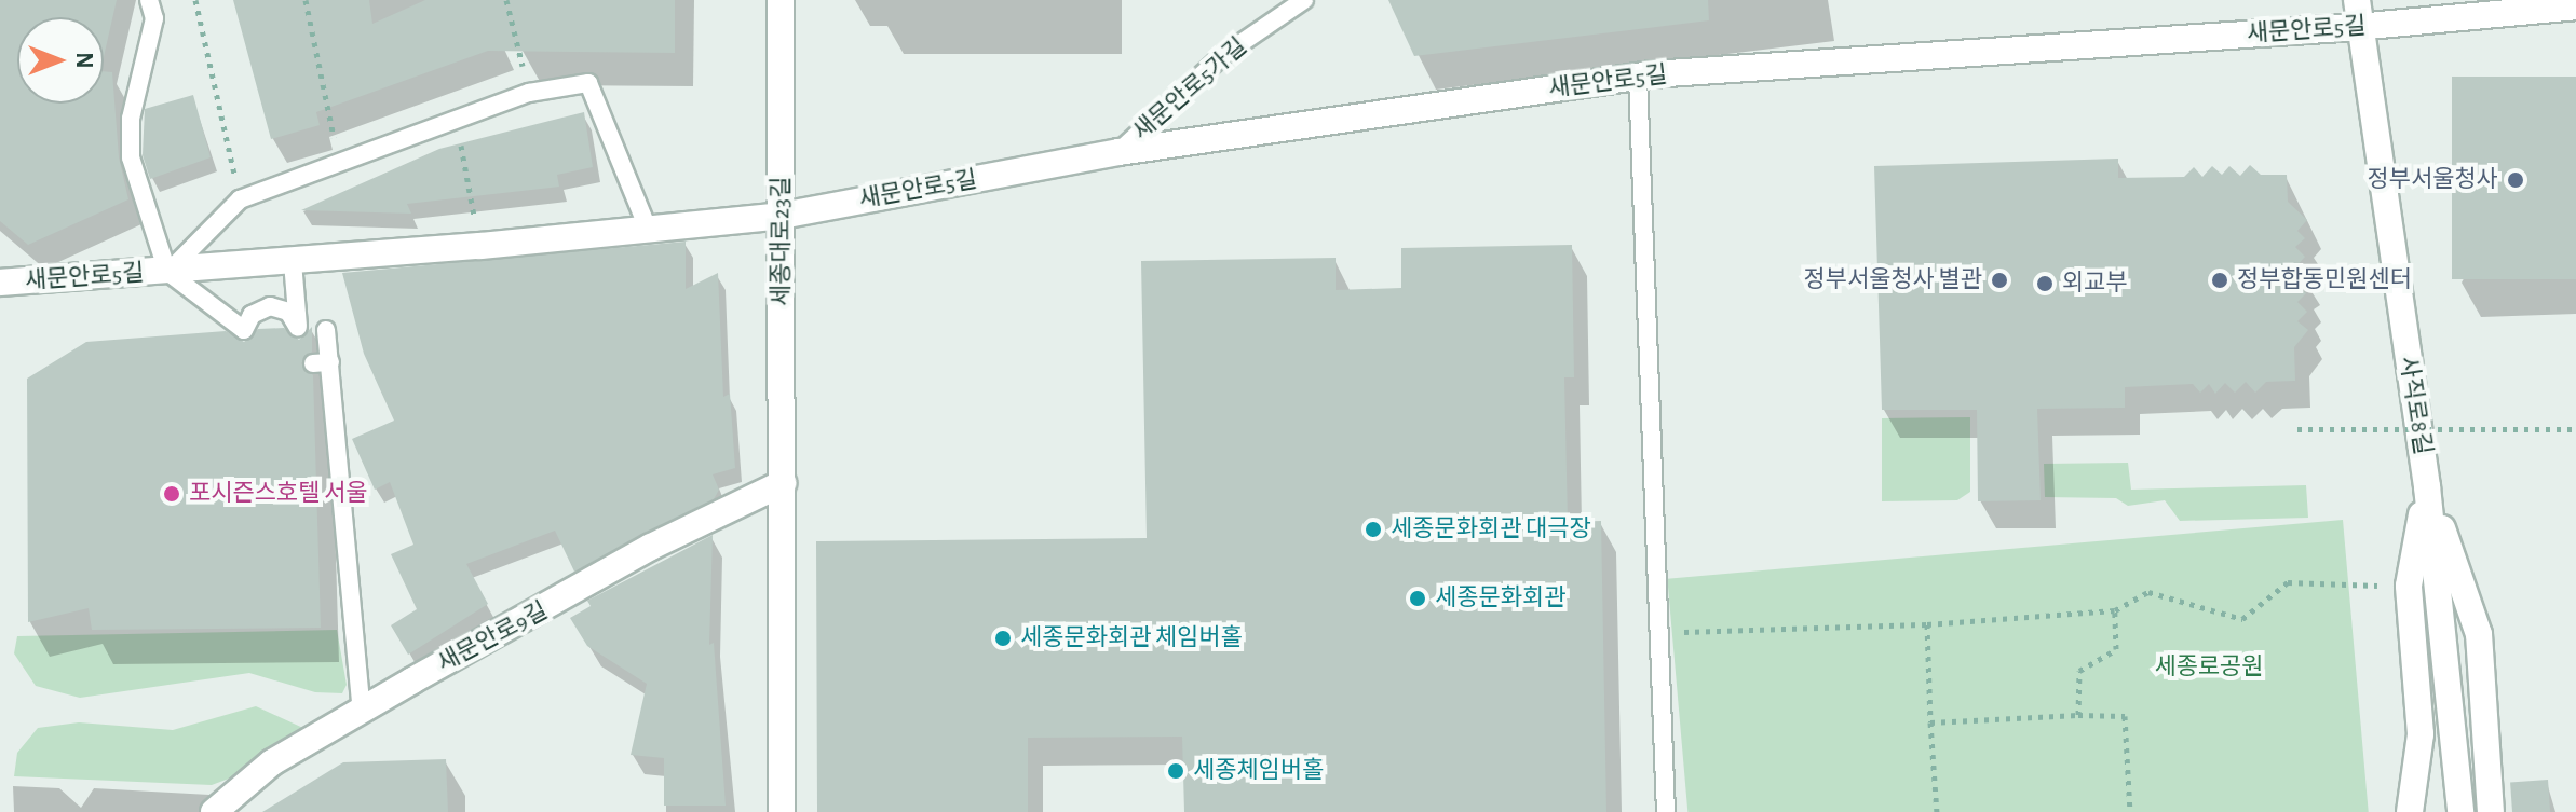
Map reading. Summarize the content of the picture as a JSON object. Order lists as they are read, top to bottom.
{
  "streets": {
    "street": [
      "새문안로5길",
      "세종대로23길",
      "사직로8길",
      "새문안로9길"
    ],
    "lane": ["새문안로5가길"]
  },
  "crossings": [
    ["새문안로5길", "새문안로5가길"],
    ["새문안로5길", "세종대로23길"],
    ["새문안로5길", "사직로8길"],
    ["세종대로23길", "새문안로9길"]
  ],
  "parks": ["세종로공원"],
  "places": [
    "정부서울청사",
    "정부서울청사 별관",
    "정부합동민원센터",
    "외교부",
    "포시즌스호텔 서울",
    "세종문화회관 대극장",
    "세종문화회관",
    "세종문화회관 체임버홀",
    "세종체임버홀"
  ],
  "north": "right"
}
